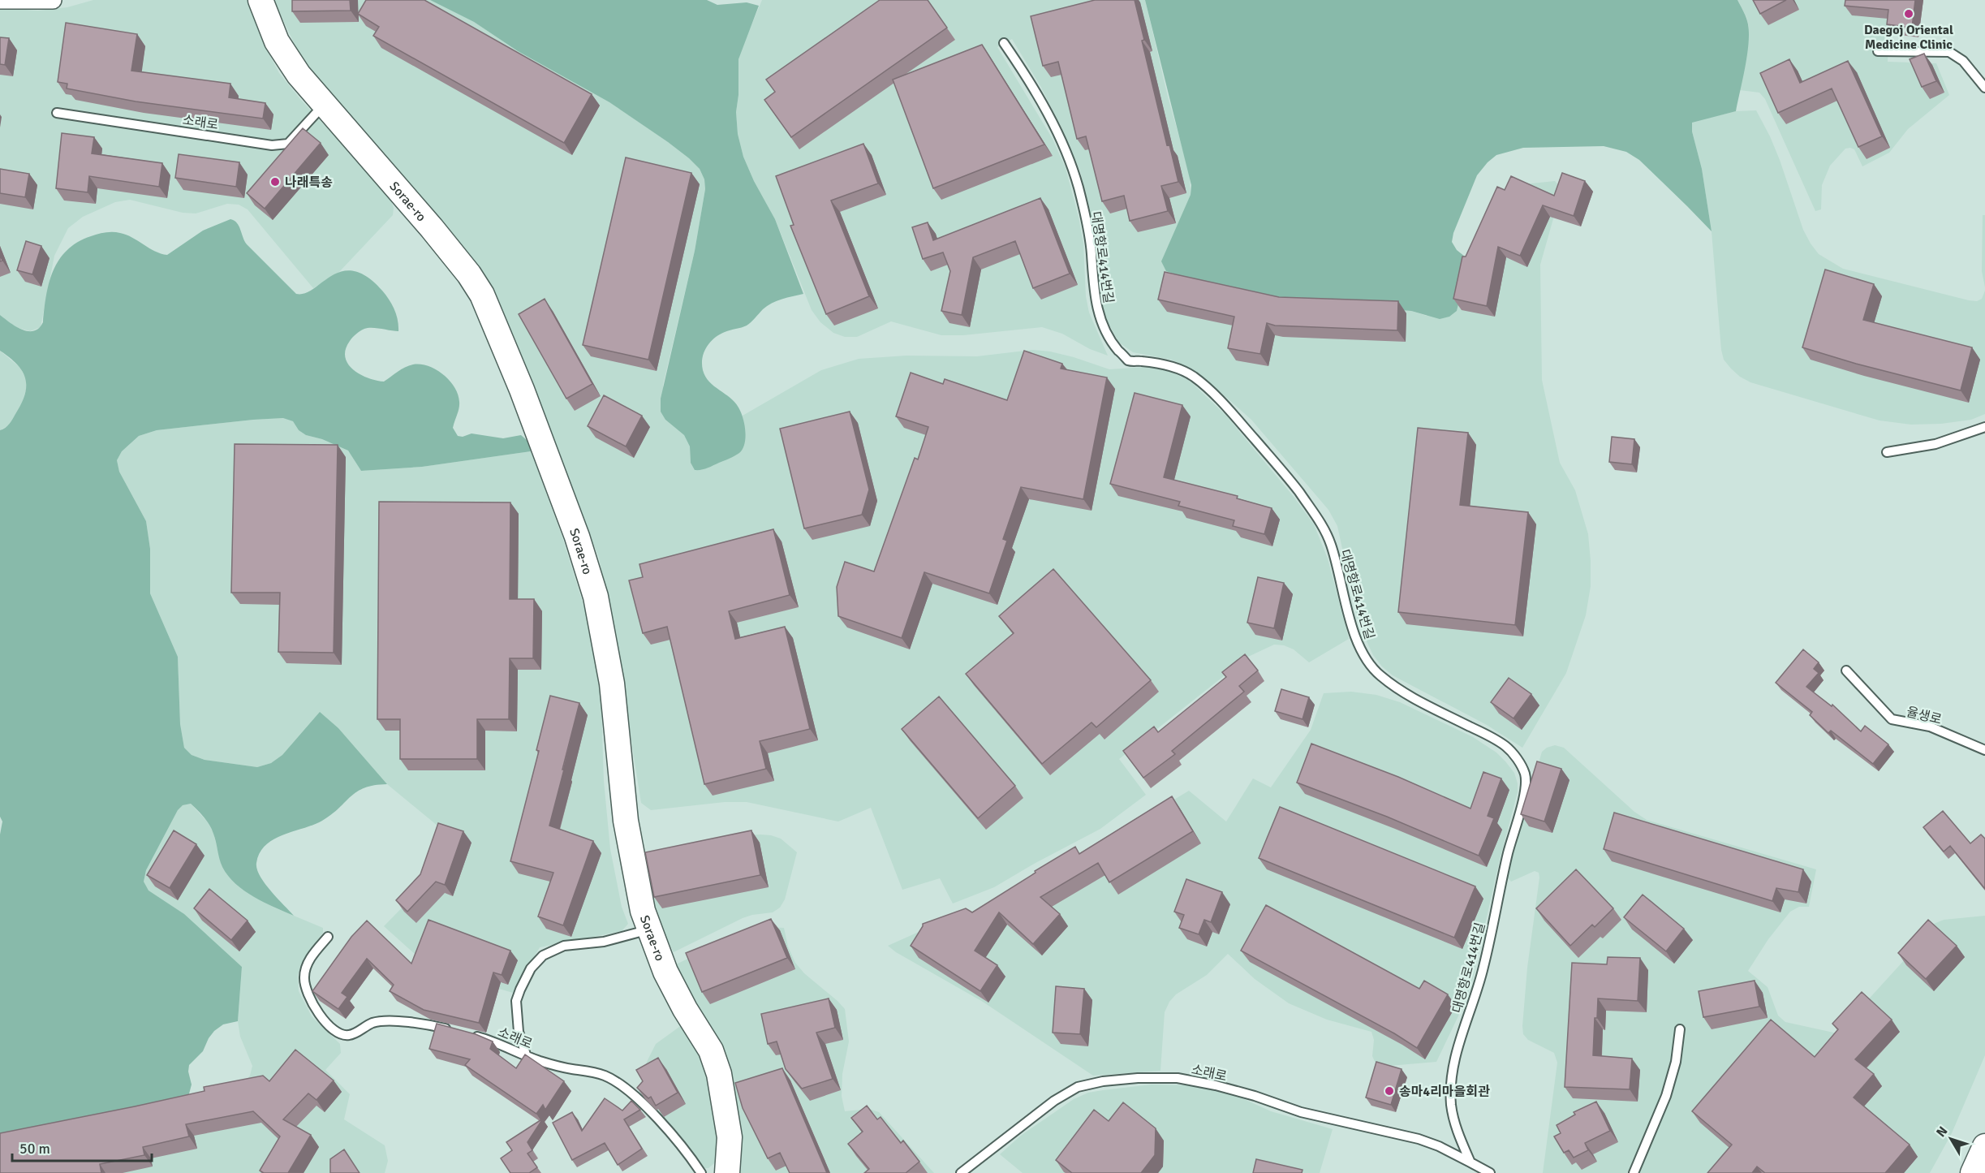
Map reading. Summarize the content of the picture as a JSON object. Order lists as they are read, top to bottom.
{
  "streets": {
    "street": ["Sorae-ro"],
    "lane": ["소래로", "대명항로414번길", "율생로"]
  },
  "crossings": [
    ["소래로", "Sorae-ro"],
    ["소래로", "대명항로414번길"]
  ],
  "places": ["Daegoj Oriental Medicine Clinic", "나래특송", "송마4리마을회관"],
  "scale_bar": "50 m",
  "north": "top left"
}
